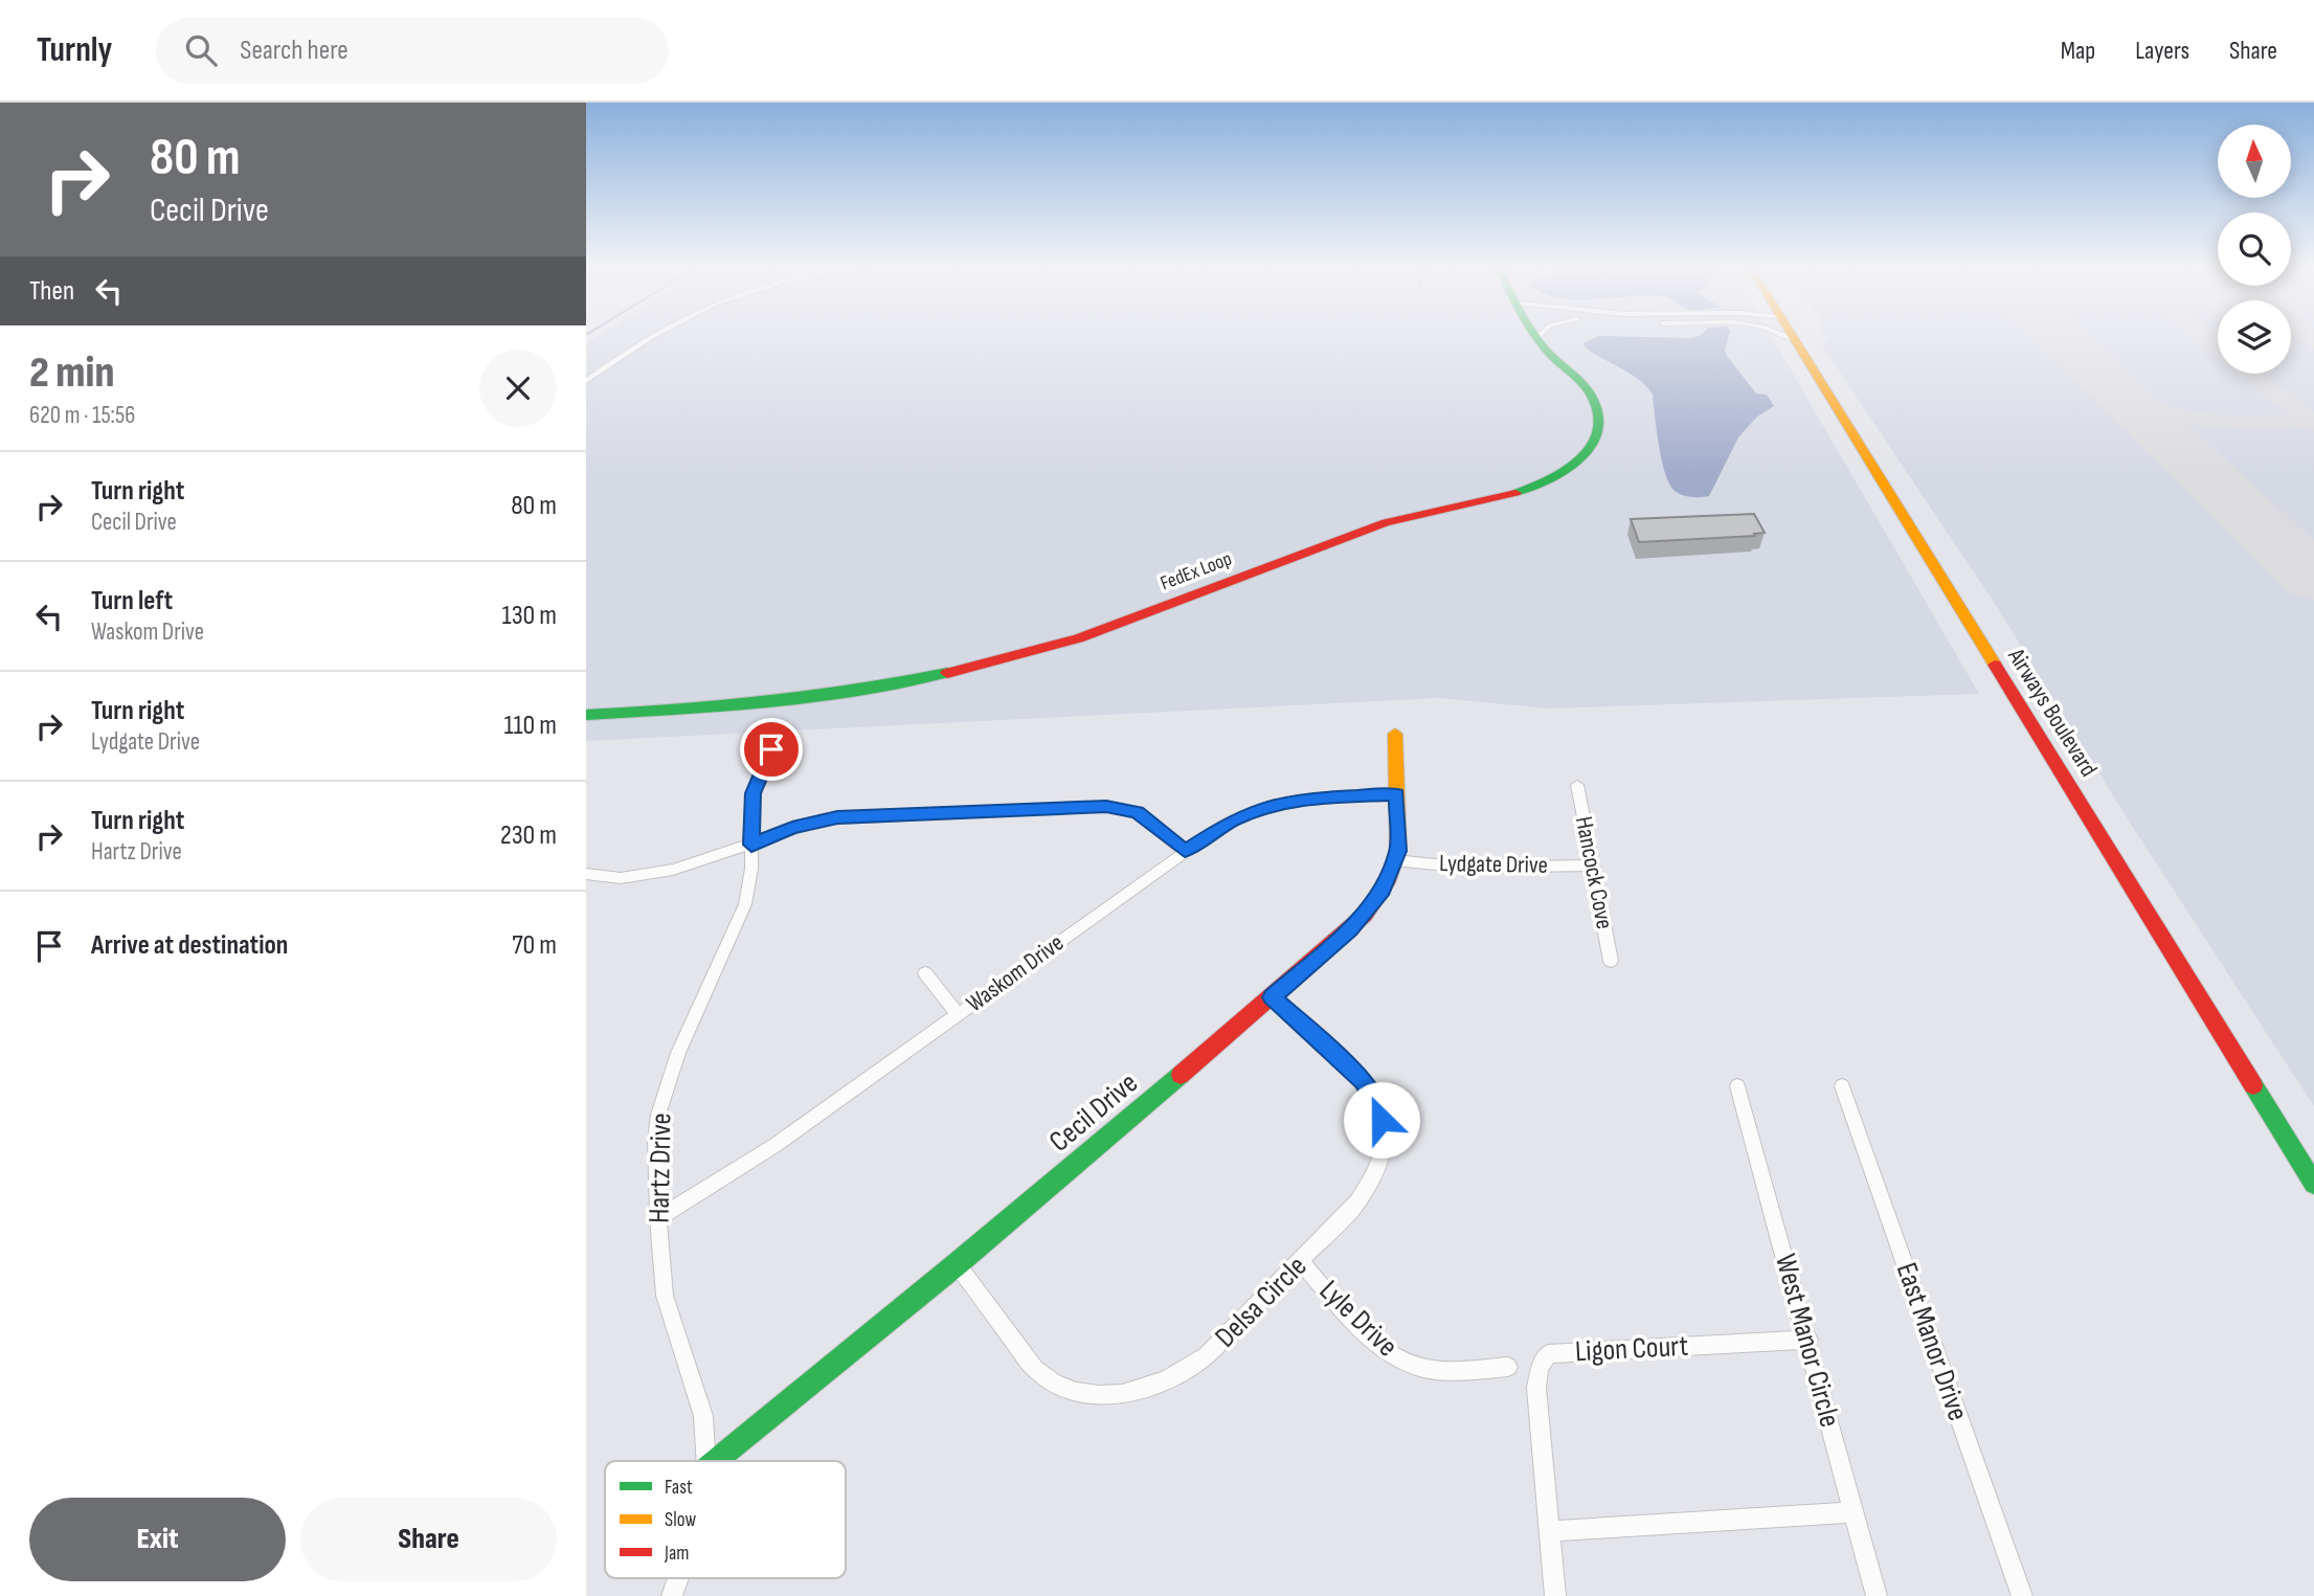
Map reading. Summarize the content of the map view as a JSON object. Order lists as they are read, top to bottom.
{
  "streets": {
    "street": [
      "FedEx Loop",
      "Airways Boulevard",
      "Lydgate Drive",
      "Hancock Cove",
      "Waskom Drive",
      "Cecil Drive",
      "Hartz Drive",
      "Delsa Circle",
      "Lyle Drive",
      "West Manor Circle",
      "East Manor Drive",
      "Ligon Court"
    ]
  },
  "crossings": [
    ["Lydgate Drive", "Hancock Cove"],
    ["Lydgate Drive", "Cecil Drive"],
    ["Waskom Drive", "Cecil Drive"],
    ["Waskom Drive", "Hartz Drive"],
    ["Cecil Drive", "Delsa Circle"],
    ["Delsa Circle", "Lyle Drive"],
    ["West Manor Circle", "Ligon Court"]
  ],
  "legend": ["Fast", "Slow", "Jam"],
  "north": "top",
  "page": {
    "header": "Turnly",
    "search": "Search here",
    "nav": ["Map", "Layers", "Share"],
    "turn": ["80 m", "Cecil Drive"],
    "then": "Then",
    "heading": ["2 min", "620 m · 15:56"],
    "list": [
      {
        "name": "Turn right",
        "note": "Cecil Drive",
        "value": "80 m"
      },
      {
        "name": "Turn left",
        "note": "Waskom Drive",
        "value": "130 m"
      },
      {
        "name": "Turn right",
        "note": "Lydgate Drive",
        "value": "110 m"
      },
      {
        "name": "Turn right",
        "note": "Hartz Drive",
        "value": "230 m"
      },
      {
        "name": "Arrive at destination",
        "value": "70 m"
      }
    ],
    "buttons": ["Exit", "Share"]
  }
}
